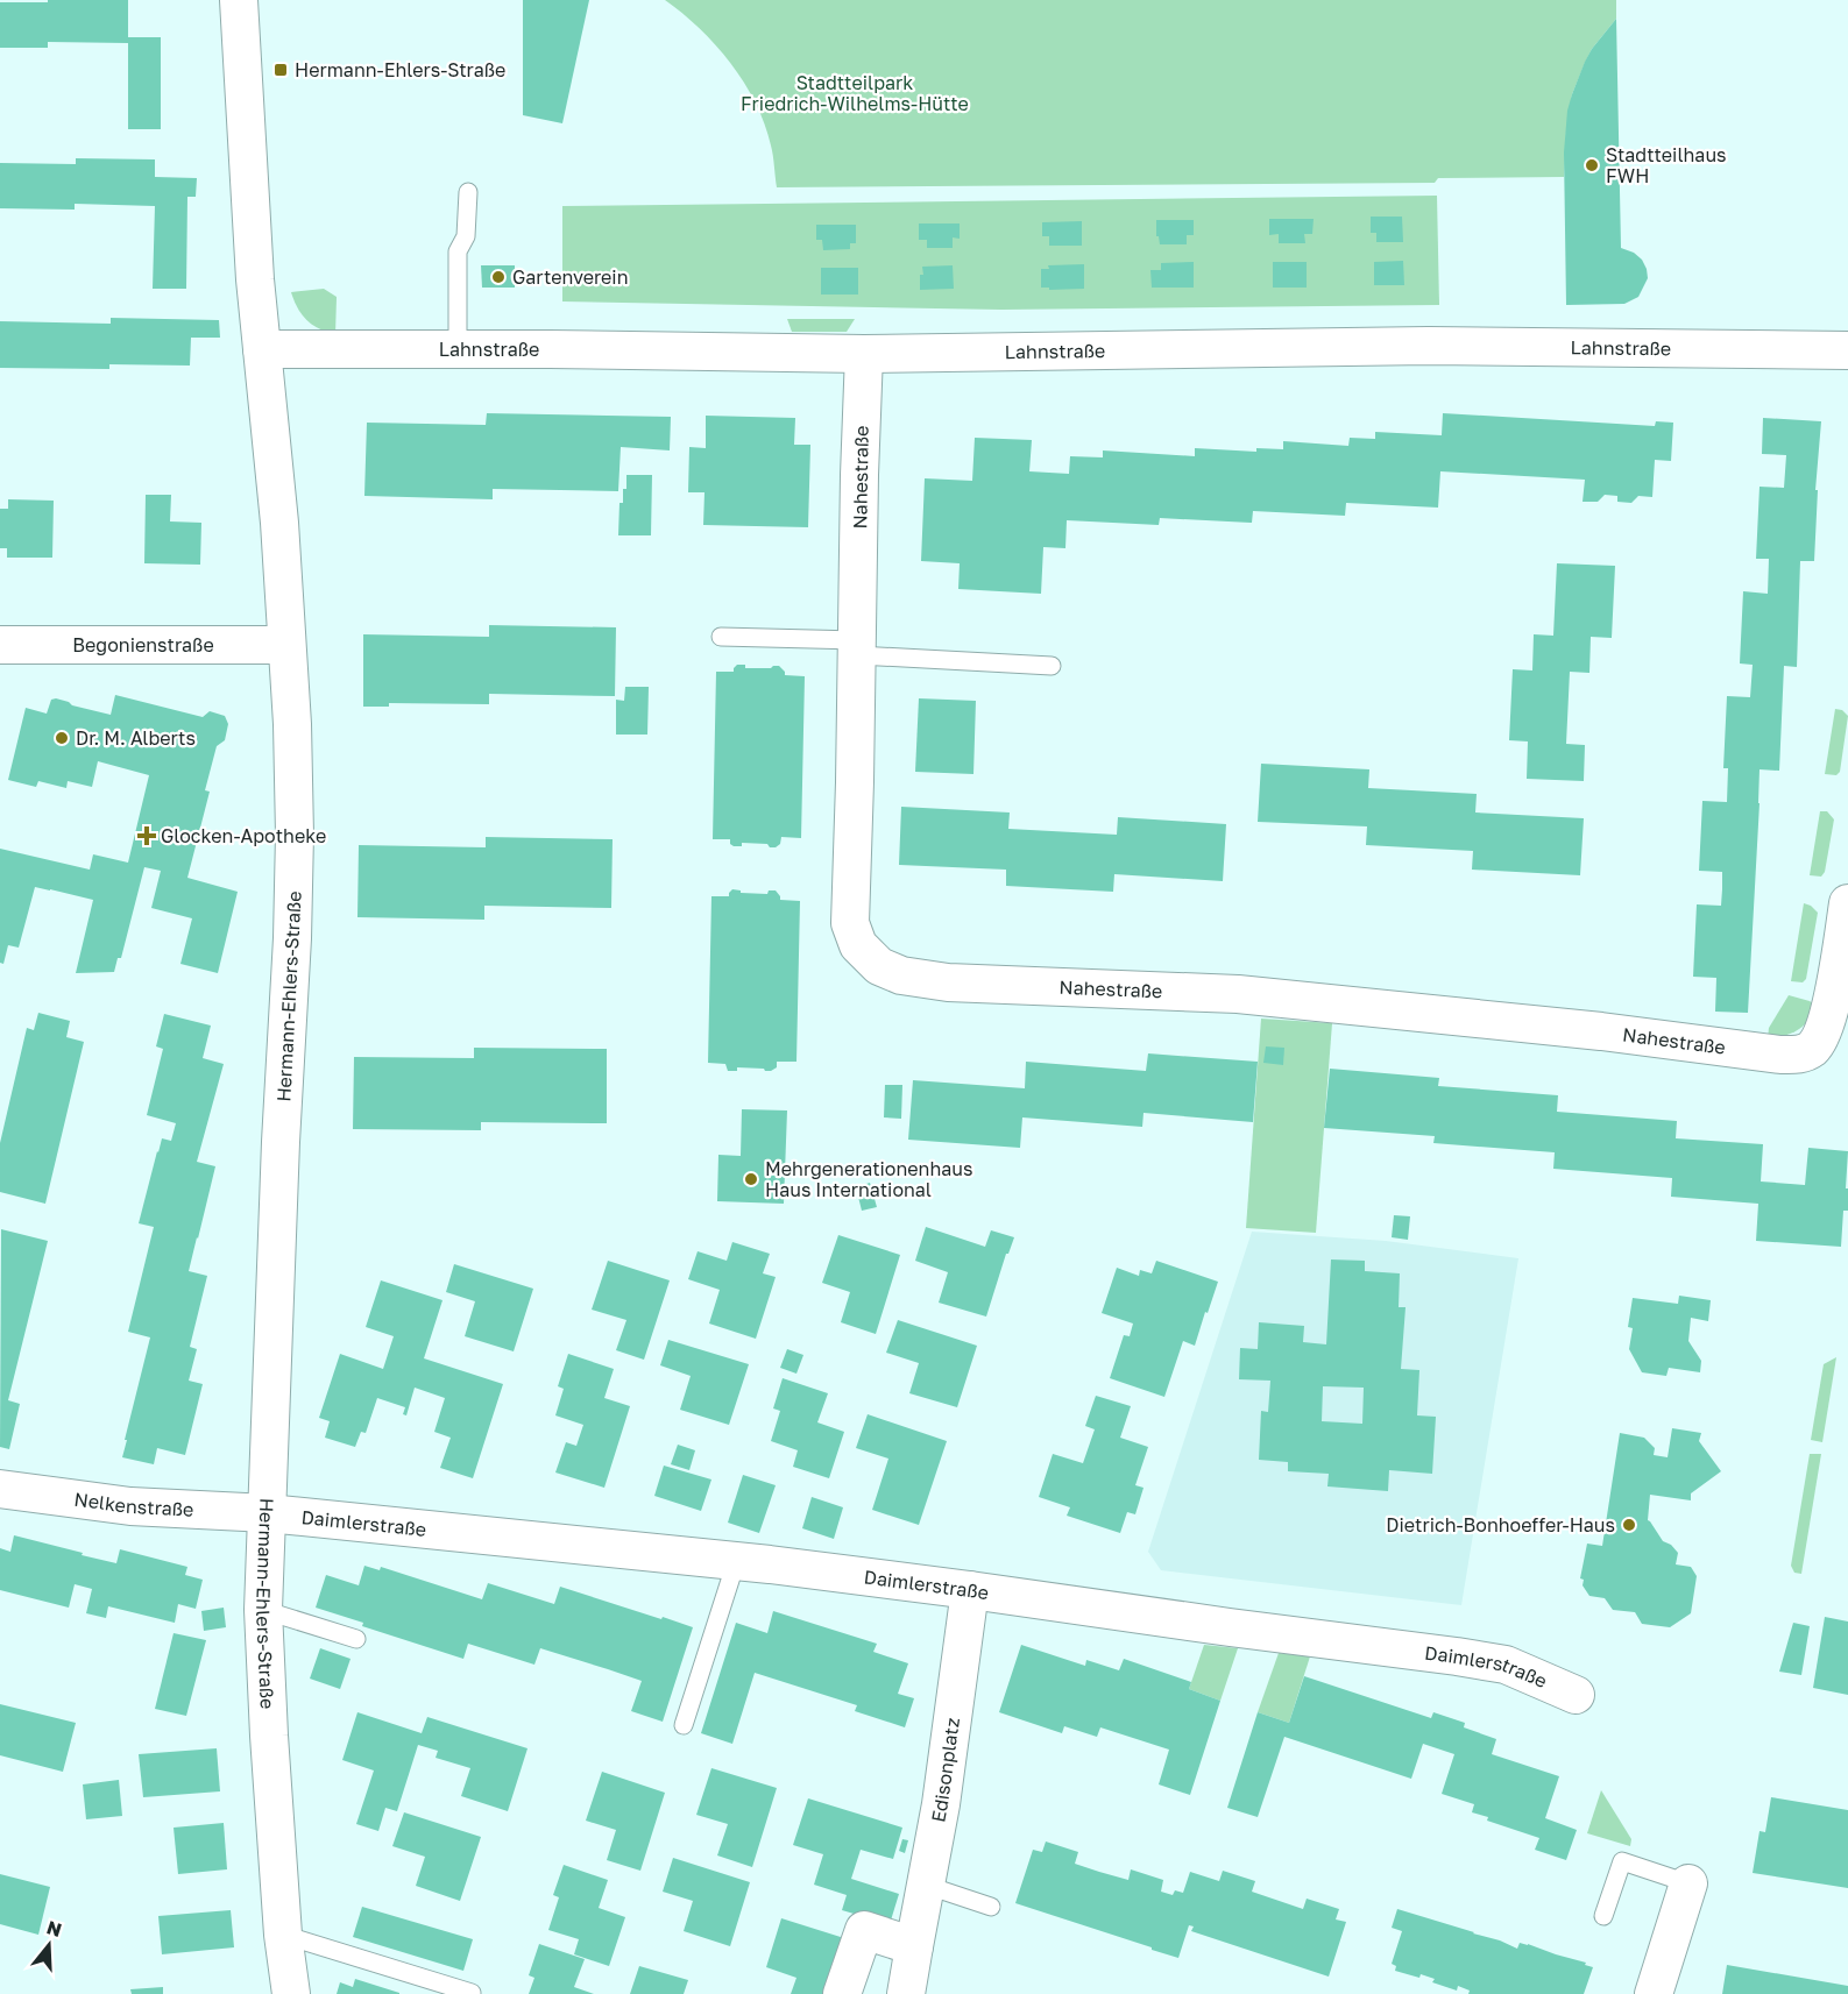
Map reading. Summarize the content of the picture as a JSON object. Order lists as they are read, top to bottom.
{
  "streets": {
    "street": [
      "Lahnstraße",
      "Nahestraße",
      "Begonienstraße",
      "Hermann-Ehlers-Straße",
      "Nelkenstraße",
      "Daimlerstraße",
      "Edisonplatz"
    ]
  },
  "crossings": [
    ["Lahnstraße", "Nahestraße"],
    ["Lahnstraße", "Hermann-Ehlers-Straße"],
    ["Begonienstraße", "Hermann-Ehlers-Straße"],
    ["Hermann-Ehlers-Straße", "Nelkenstraße"],
    ["Hermann-Ehlers-Straße", "Daimlerstraße"],
    ["Nelkenstraße", "Daimlerstraße"],
    ["Daimlerstraße", "Edisonplatz"]
  ],
  "parks": ["Stadtteilpark Friedrich-Wilhelms-Hütte"],
  "places": {
    "transit": ["Hermann-Ehlers-Straße"],
    "other": [
      "Stadtteilhaus FWH",
      "Gartenverein",
      "Dr. M. Alberts",
      "Mehrgenerationenhaus Haus International",
      "Dietrich-Bonhoeffer-Haus"
    ],
    "health": ["Glocken-Apotheke"]
  },
  "north": "top"
}
